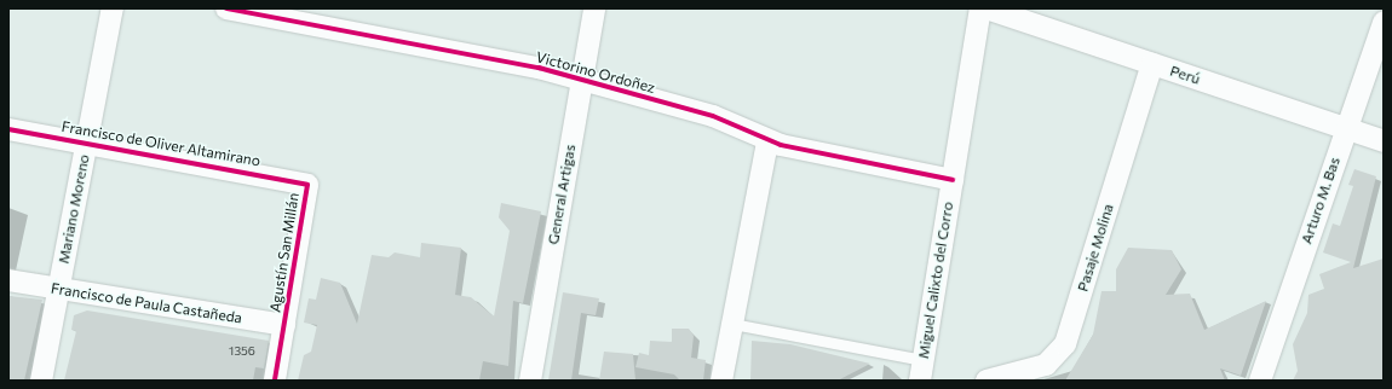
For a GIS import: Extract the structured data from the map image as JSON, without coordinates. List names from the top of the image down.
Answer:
{
  "streets": {
    "street": [
      "Victorino Ordoñez",
      "Perú",
      "Francisco de Oliver Altamirano",
      "General Artigas",
      "Arturo M. Bas",
      "Mariano Moreno",
      "Pasaje Molina",
      "Agustín San Millán",
      "Miguel Calixto del Corro",
      "Francisco de Paula Castañeda"
    ]
  },
  "crossings": [
    ["Victorino Ordoñez", "General Artigas"],
    ["Victorino Ordoñez", "Miguel Calixto del Corro"],
    ["Perú", "Arturo M. Bas"],
    ["Perú", "Pasaje Molina"],
    ["Francisco de Oliver Altamirano", "Mariano Moreno"],
    ["Francisco de Oliver Altamirano", "Agustín San Millán"],
    ["Mariano Moreno", "Francisco de Paula Castañeda"],
    ["Agustín San Millán", "Francisco de Paula Castañeda"]
  ],
  "house_numbers": ["1356"]
}
